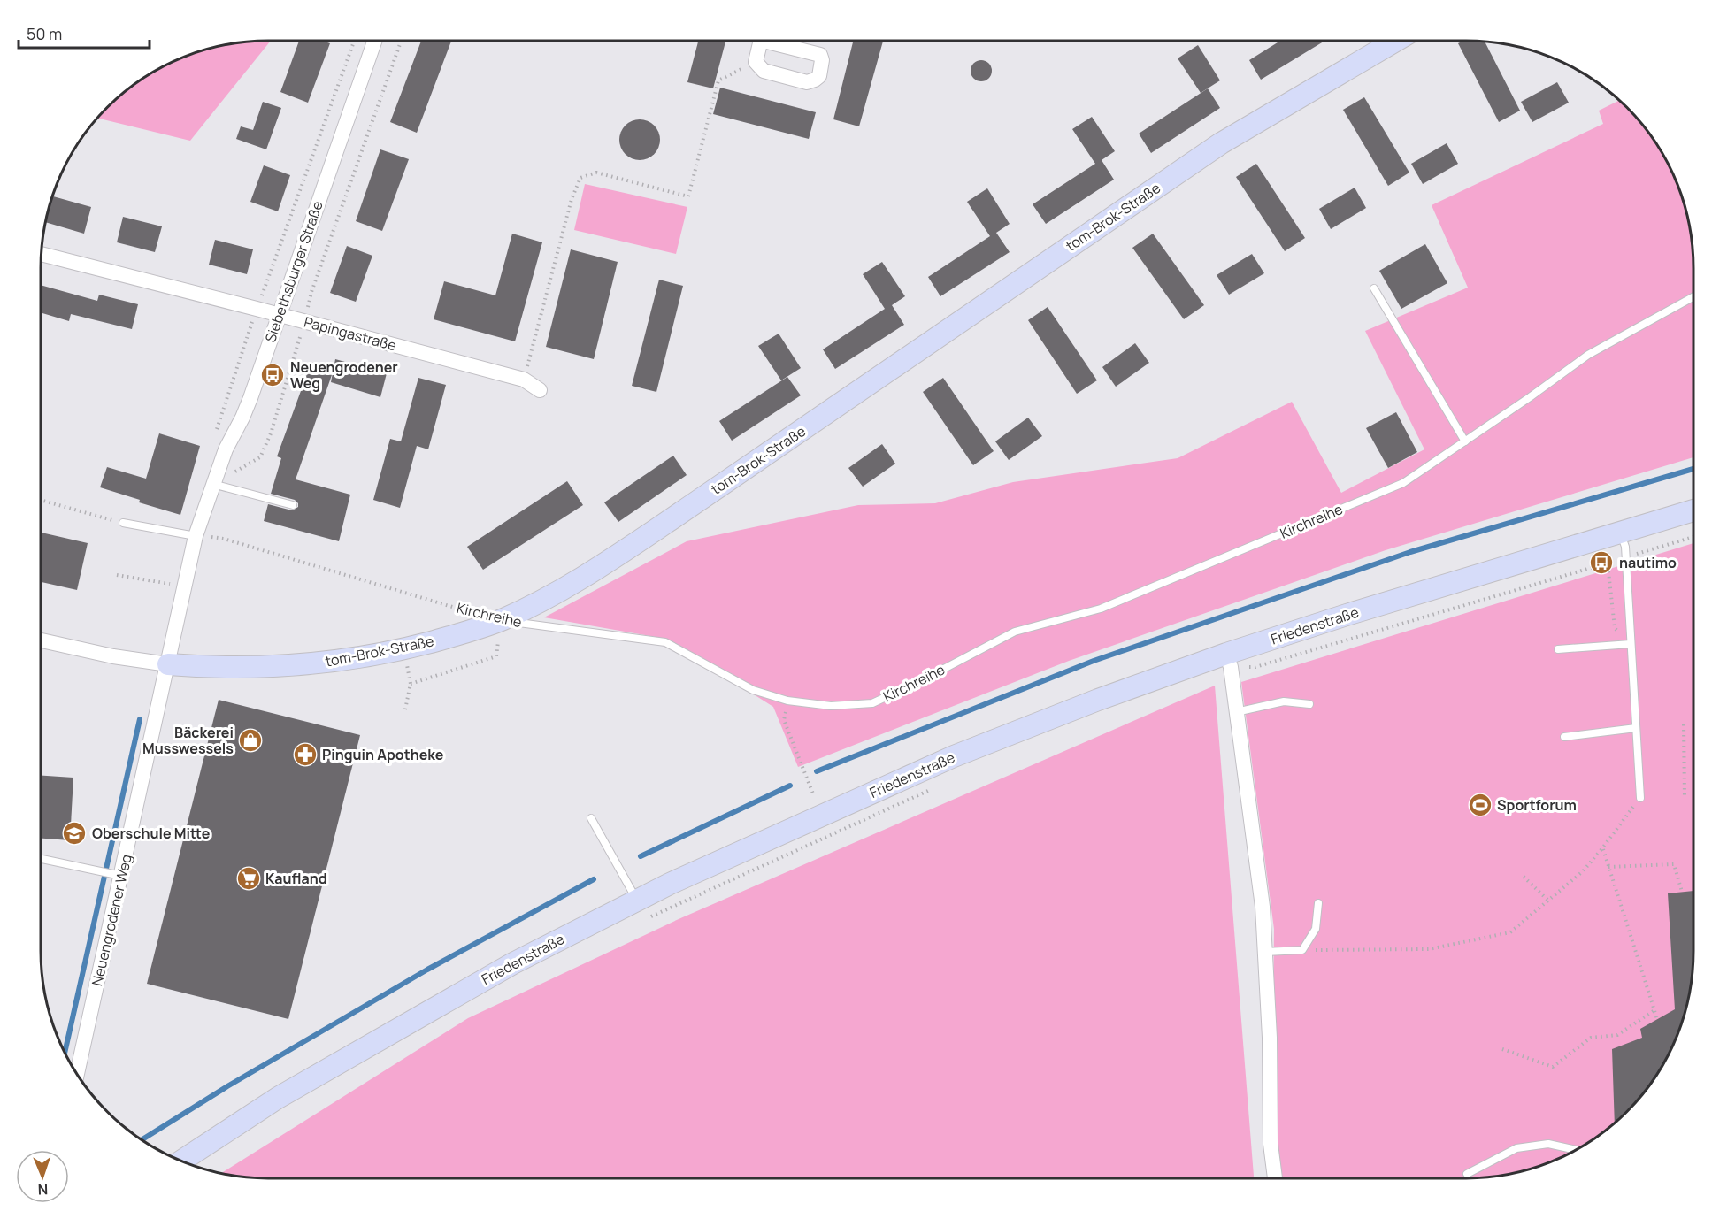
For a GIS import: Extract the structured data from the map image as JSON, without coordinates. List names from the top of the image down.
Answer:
{
  "streets": {
    "main road": ["tom-Brok-Straße", "Friedenstraße"],
    "street": ["Siebethsburger Straße", "Papingastraße", "Neuengrodener Weg"],
    "lane": ["Kirchreihe"]
  },
  "crossings": [
    ["tom-Brok-Straße", "Siebethsburger Straße"],
    ["tom-Brok-Straße", "Kirchreihe"],
    ["tom-Brok-Straße", "Neuengrodener Weg"],
    ["Siebethsburger Straße", "Papingastraße"],
    ["Siebethsburger Straße", "Kirchreihe"],
    ["Siebethsburger Straße", "Neuengrodener Weg"]
  ],
  "places": {
    "bus stop": ["Neuengrodener Weg", "nautimo"],
    "shop": ["Bäckerei Musswessels"],
    "pharmacy": ["Pinguin Apotheke"],
    "sports": ["Sportforum"],
    "school or university": ["Oberschule Mitte"],
    "supermarket": ["Kaufland"]
  },
  "scale_bar": "50 m",
  "north": "bottom"
}
